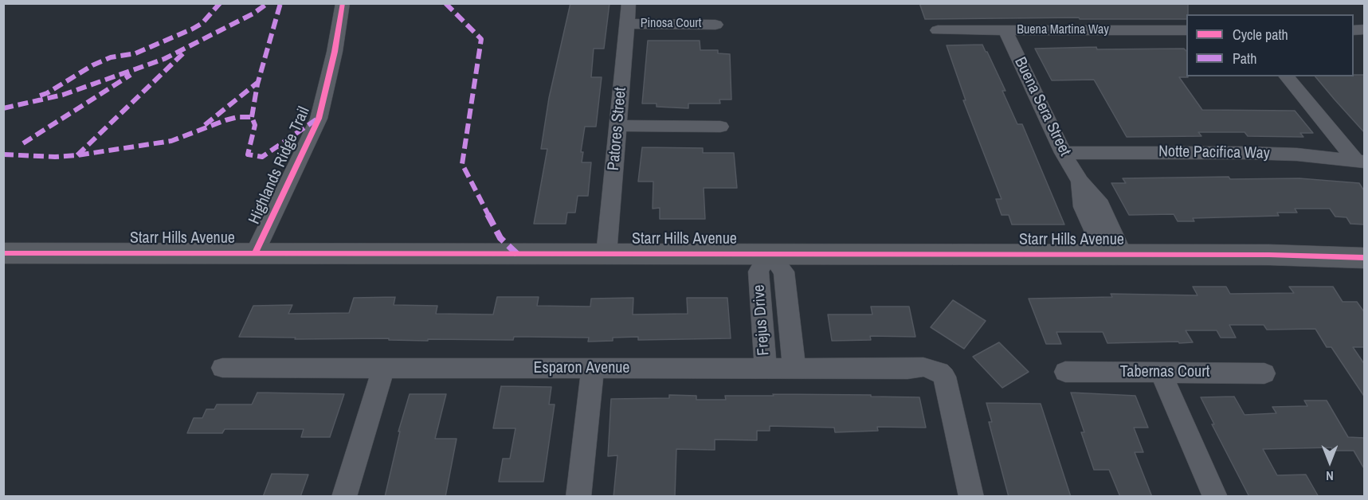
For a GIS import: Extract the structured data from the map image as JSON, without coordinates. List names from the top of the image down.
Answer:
{
  "streets": {
    "street": [
      "Pinosa Court",
      "Buena Martina Way",
      "Buena Sera Street",
      "Patores Street",
      "Notte Pacifica Way",
      "Highlands Ridge Trail",
      "Starr Hills Avenue",
      "Frejus Drive",
      "Esparon Avenue",
      "Tabernas Court"
    ]
  },
  "crossings": [
    ["Pinosa Court", "Patores Street"],
    ["Buena Martina Way", "Buena Sera Street"],
    ["Buena Sera Street", "Notte Pacifica Way"],
    ["Buena Sera Street", "Starr Hills Avenue"],
    ["Patores Street", "Starr Hills Avenue"],
    ["Highlands Ridge Trail", "Starr Hills Avenue"],
    ["Starr Hills Avenue", "Frejus Drive"],
    ["Frejus Drive", "Esparon Avenue"]
  ],
  "legend": ["Cycle path", "Path"],
  "north": "bottom"
}
